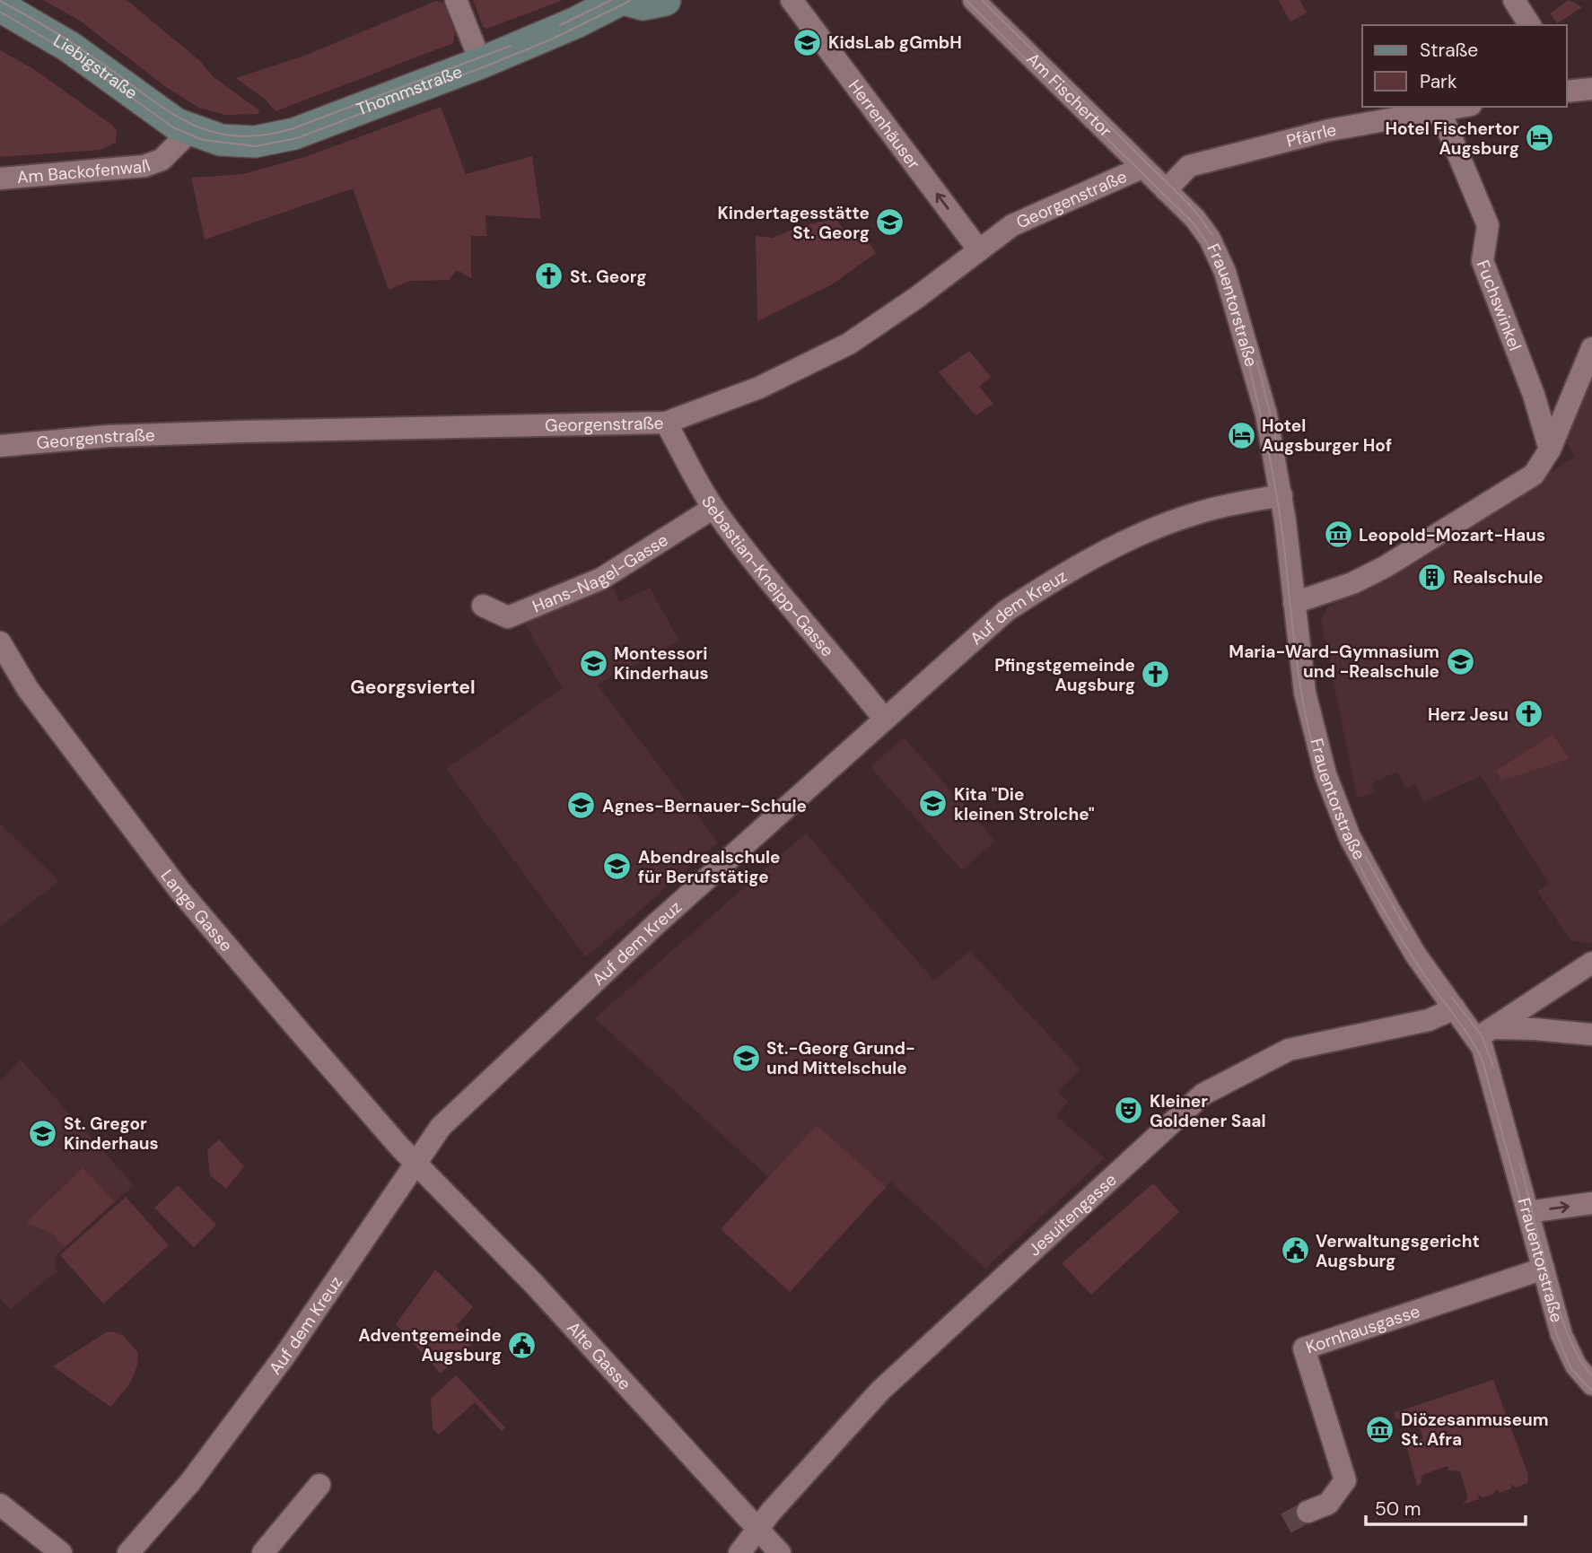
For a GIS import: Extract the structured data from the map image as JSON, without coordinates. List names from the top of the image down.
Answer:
{
  "streets": {
    "street": [
      "Liebigstraße",
      "Thommstraße",
      "Am Fischertor",
      "Herrenhäuser",
      "Pfärrle",
      "Am Backofenwall",
      "Georgenstraße",
      "Frauentorstraße",
      "Fuchswinkel",
      "Hans-Nagel-Gasse",
      "Sebastian-Kneipp-Gasse",
      "Auf dem Kreuz",
      "Lange Gasse",
      "Jesuitengasse",
      "Kornhausgasse",
      "Alte Gasse"
    ]
  },
  "crossings": [
    ["Liebigstraße", "Thommstraße"],
    ["Liebigstraße", "Am Backofenwall"],
    ["Thommstraße", "Am Backofenwall"],
    ["Am Fischertor", "Pfärrle"],
    ["Am Fischertor", "Georgenstraße"],
    ["Am Fischertor", "Frauentorstraße"],
    ["Herrenhäuser", "Georgenstraße"],
    ["Pfärrle", "Frauentorstraße"],
    ["Pfärrle", "Fuchswinkel"],
    ["Georgenstraße", "Sebastian-Kneipp-Gasse"],
    ["Frauentorstraße", "Auf dem Kreuz"],
    ["Frauentorstraße", "Jesuitengasse"],
    ["Frauentorstraße", "Kornhausgasse"],
    ["Hans-Nagel-Gasse", "Sebastian-Kneipp-Gasse"],
    ["Sebastian-Kneipp-Gasse", "Auf dem Kreuz"],
    ["Auf dem Kreuz", "Lange Gasse"],
    ["Auf dem Kreuz", "Alte Gasse"],
    ["Lange Gasse", "Alte Gasse"],
    ["Jesuitengasse", "Alte Gasse"]
  ],
  "one_way": ["Herrenhäuser"],
  "districts": ["Georgsviertel"],
  "places": {
    "school or university": [
      "KidsLab gGmbH",
      "Kindertagesstätte St. Georg",
      "Maria-Ward-Gymnasium und -Realschule",
      "Montessori Kinderhaus",
      "Kita \"Die kleinen Strolche\"",
      "Agnes-Bernauer-Schule",
      "Abendrealschule für Berufstätige",
      "St.-Georg Grund- und Mittelschule",
      "St. Gregor Kinderhaus"
    ],
    "hotel": ["Hotel Fischertor Augsburg", "Hotel Augsburger Hof"],
    "church": ["St. Georg", "Pfingstgemeinde Augsburg", "Herz Jesu"],
    "museum": ["Leopold-Mozart-Haus", "Diözesanmuseum St. Afra"],
    "building": ["Realschule"],
    "theatre": ["Kleiner Goldener Saal"],
    "public building": ["Verwaltungsgericht Augsburg", "Adventgemeinde Augsburg"]
  },
  "legend": ["Straße", "Park"],
  "scale_bar": "50 m"
}
